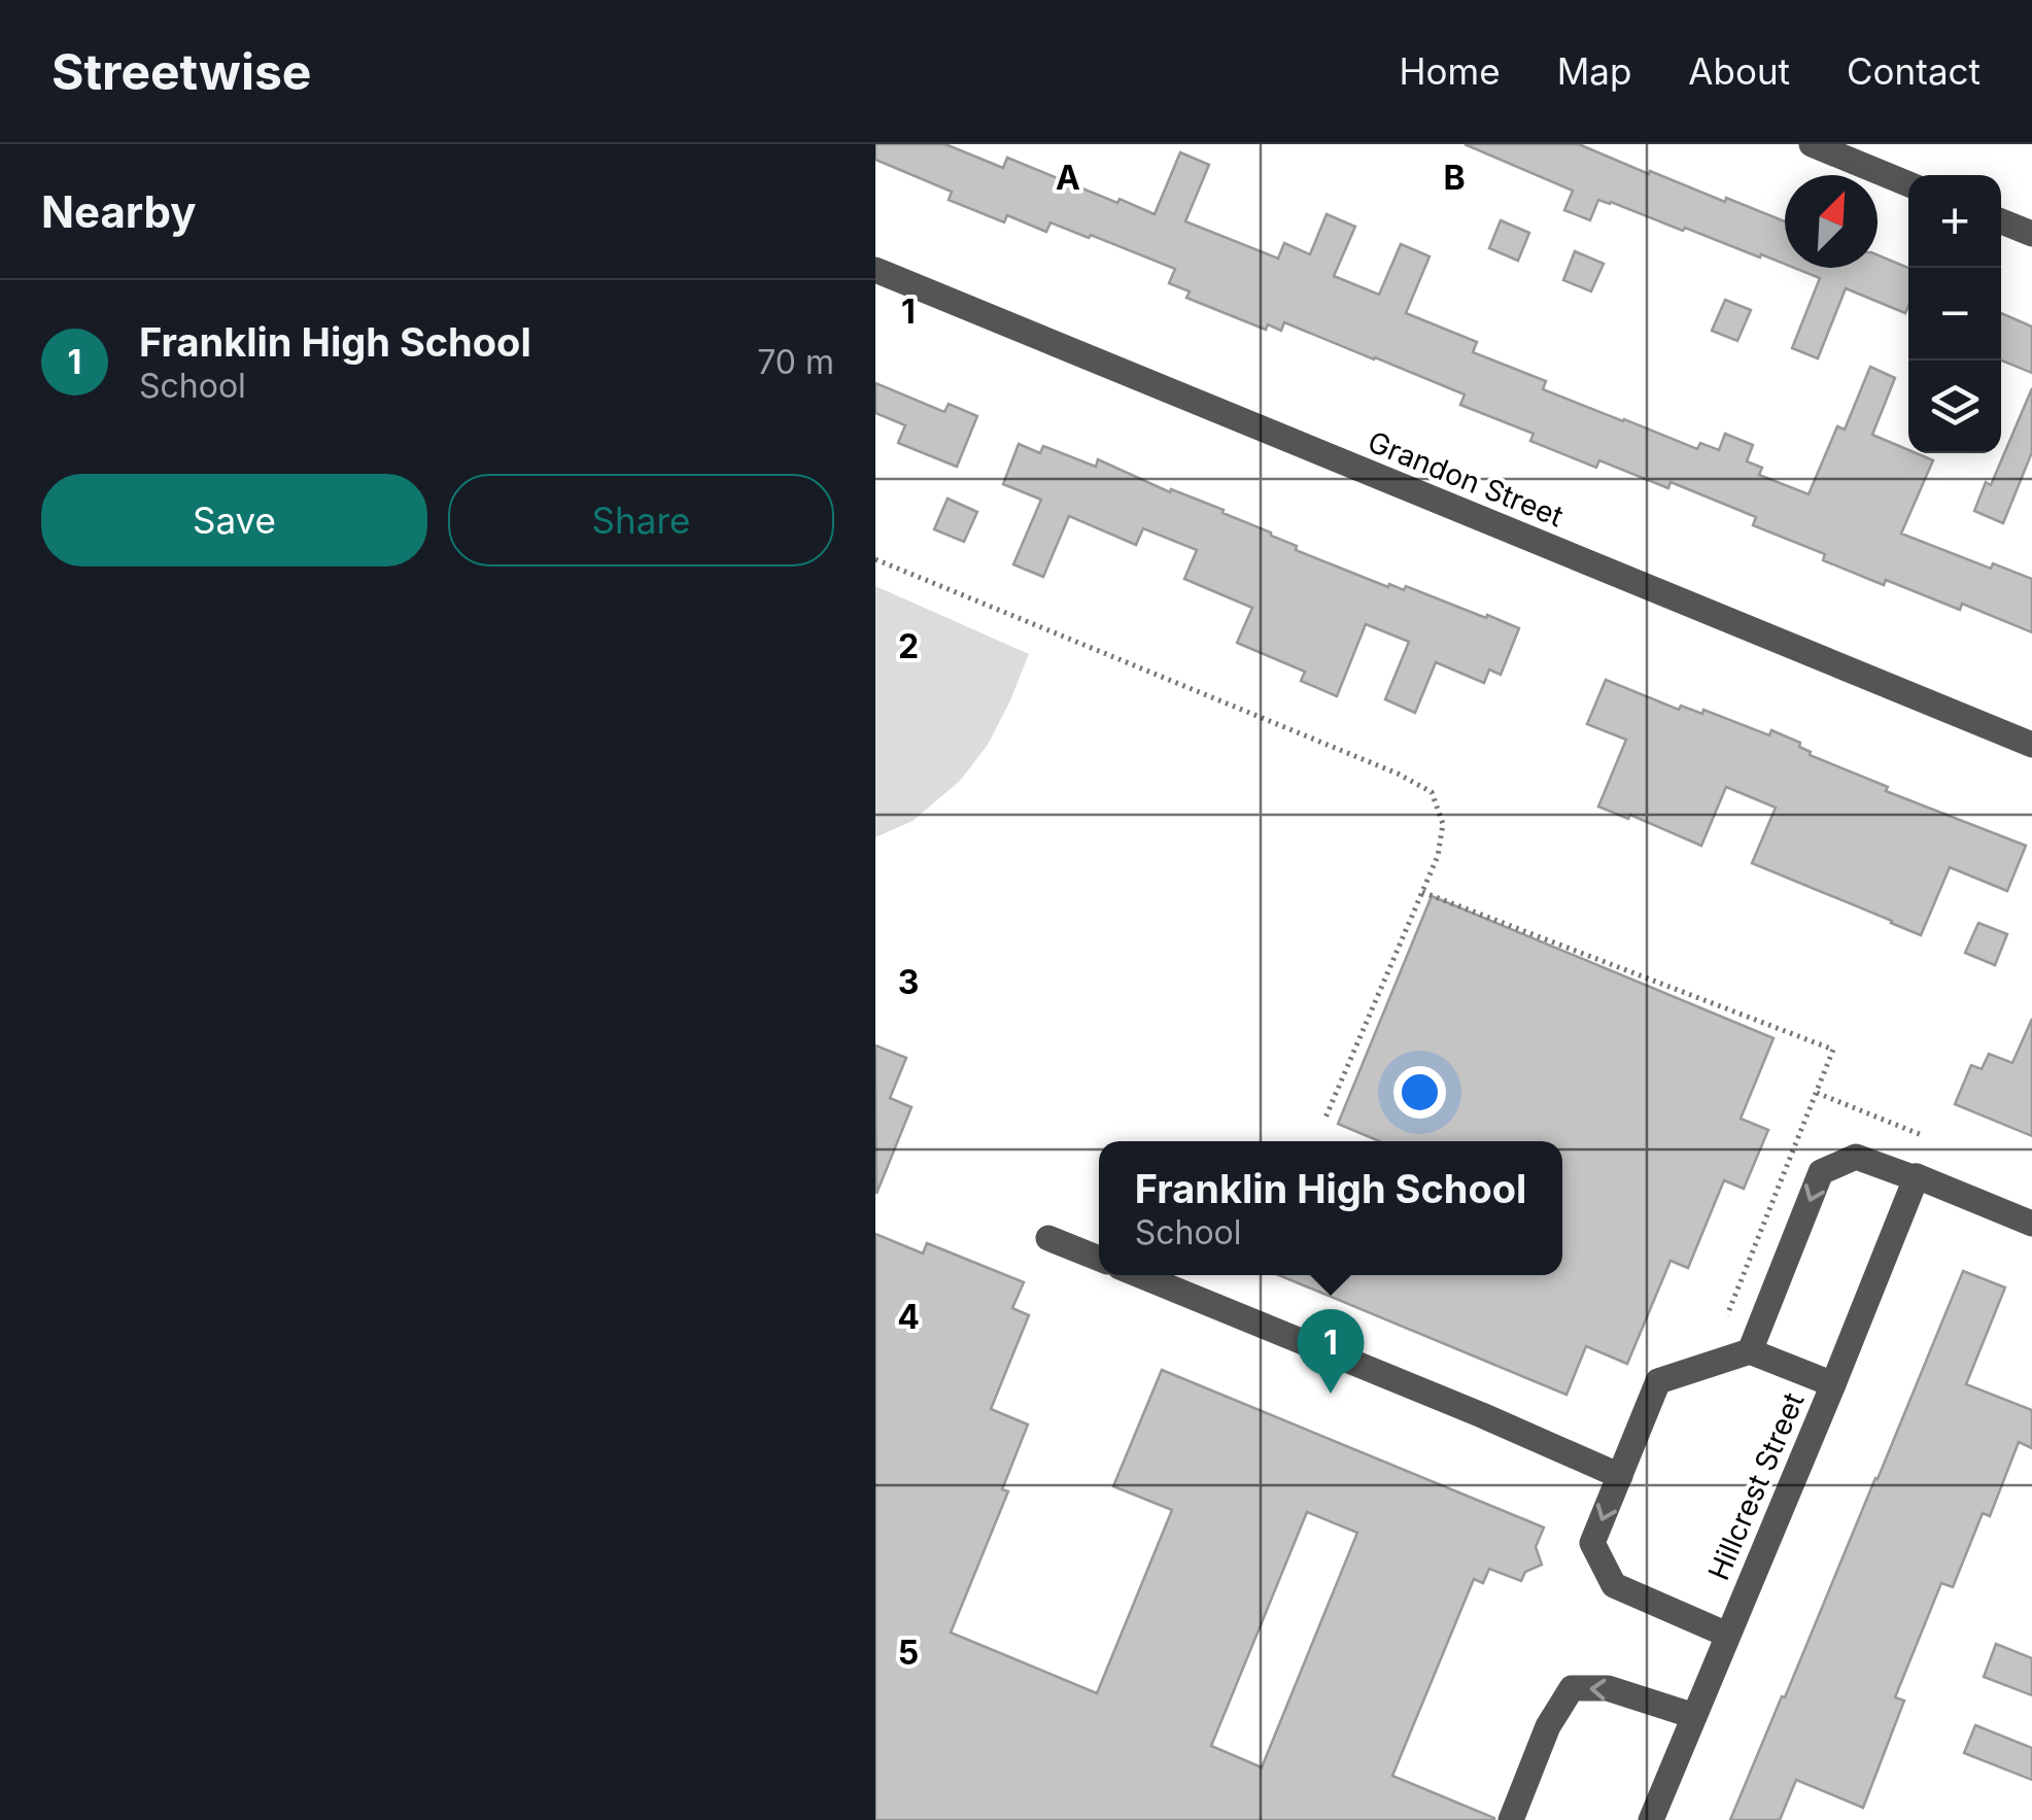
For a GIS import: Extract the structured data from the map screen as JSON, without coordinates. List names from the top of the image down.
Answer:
{
  "streets": {
    "street": ["Grandon Street", "Hillcrest Street"]
  },
  "north": "top right",
  "page": {
    "header": "Streetwise",
    "nav": [
      "Home",
      "Map",
      "About",
      "Contact"
    ],
    "heading": "Nearby",
    "map_buttons": ["+", "−"],
    "list": [
      {
        "mark": "1",
        "name": "Franklin High School",
        "note": "School",
        "value": "70 m"
      }
    ],
    "buttons": ["Save", "Share"],
    "popup": ["Franklin High School", "School"],
    "pins": "1"
  },
  "grid": {
    "columns": ["A", "B"],
    "rows": [
      "1",
      "2",
      "3",
      "4",
      "5"
    ]
  }
}
